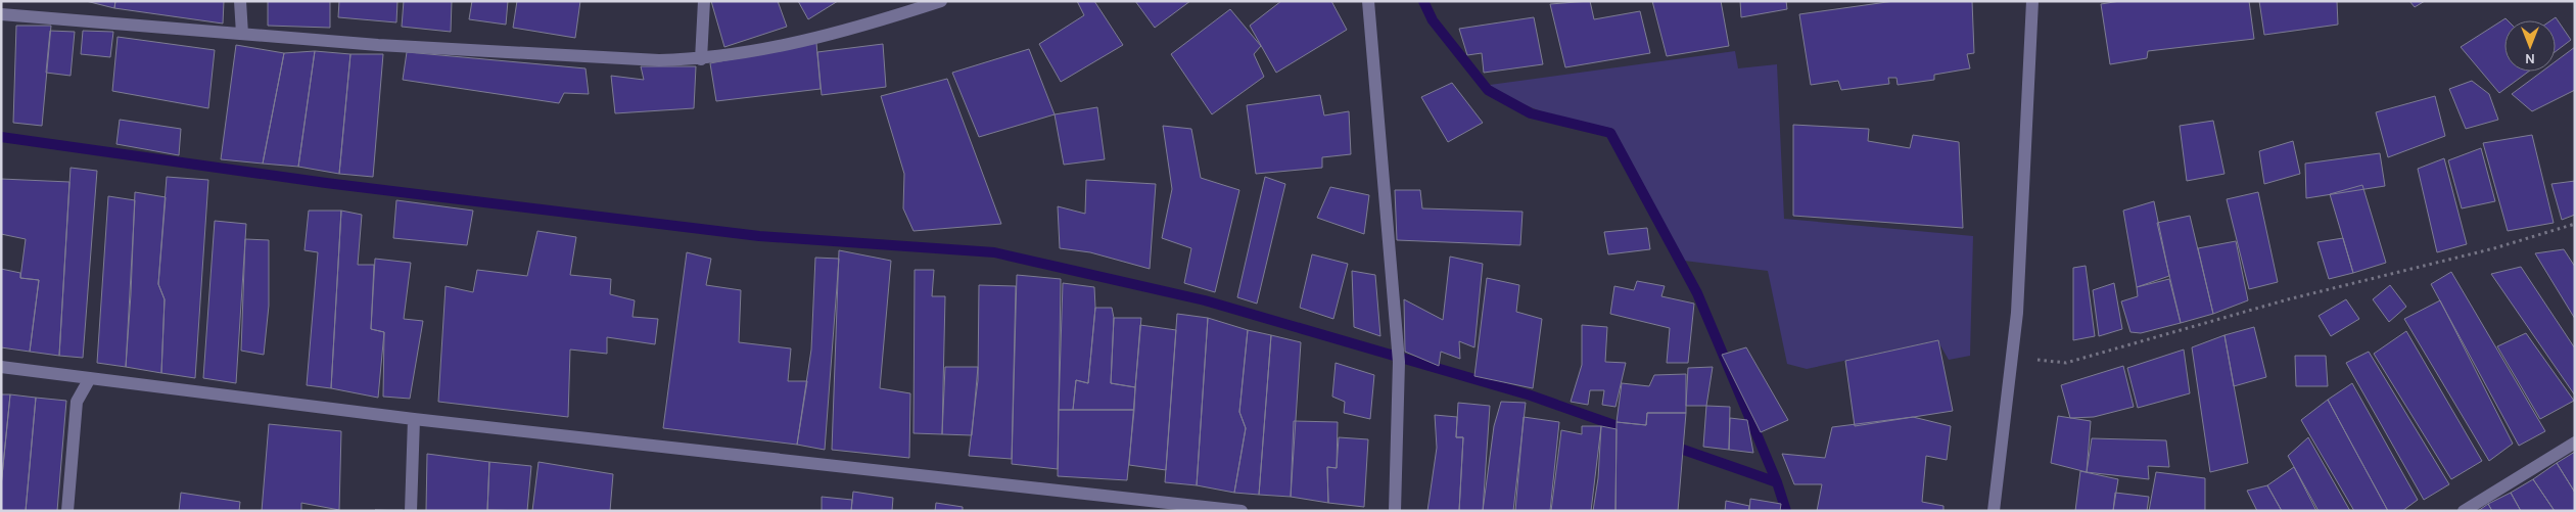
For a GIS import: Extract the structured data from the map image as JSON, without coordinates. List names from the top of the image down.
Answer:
{
  "north": "bottom"
}
